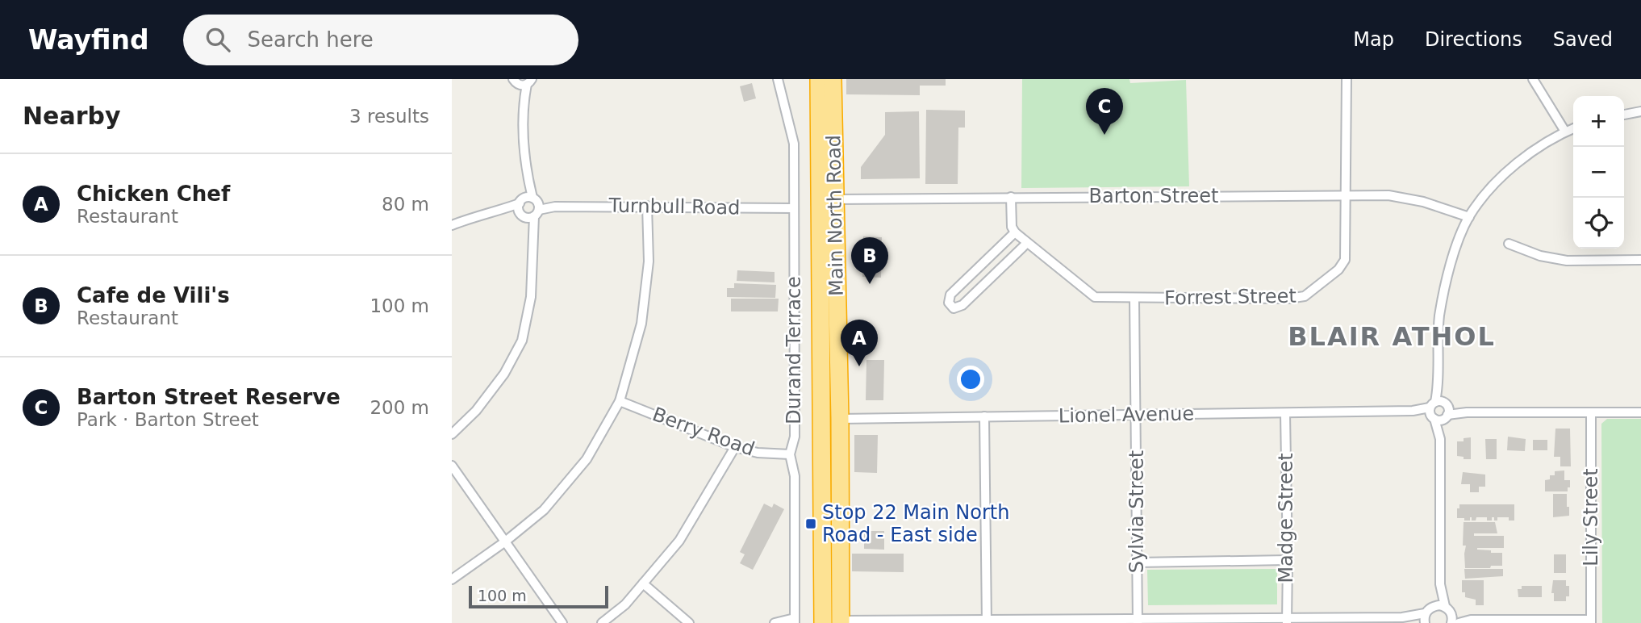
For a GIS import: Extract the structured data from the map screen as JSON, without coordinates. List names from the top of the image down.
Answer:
{
  "streets": {
    "highway": ["Main North Road"],
    "street": [
      "Barton Street",
      "Turnbull Road",
      "Forrest Street",
      "Durand Terrace",
      "Lionel Avenue",
      "Berry Road",
      "Sylvia Street",
      "Lily Street",
      "Madge Street"
    ]
  },
  "crossings": [
    ["Barton Street", "Main North Road"],
    ["Barton Street", "Forrest Street"],
    ["Turnbull Road", "Durand Terrace"],
    ["Main North Road", "Lionel Avenue"],
    ["Forrest Street", "Sylvia Street"],
    ["Durand Terrace", "Berry Road"],
    ["Lionel Avenue", "Sylvia Street"],
    ["Lionel Avenue", "Lily Street"],
    ["Lionel Avenue", "Madge Street"]
  ],
  "districts": ["BLAIR ATHOL"],
  "places": {
    "transit": ["Stop 22 Main North Road - East side"]
  },
  "scale_bar": "100 m",
  "page": {
    "header": "Wayfind",
    "search": "Search here",
    "nav": ["Map", "Directions", "Saved"],
    "heading": ["Nearby", "3 results"],
    "pins": ["C", "B", "A"],
    "map_buttons": ["+", "−"],
    "list": [
      {
        "mark": "A",
        "name": "Chicken Chef",
        "note": "Restaurant",
        "value": "80 m"
      },
      {
        "mark": "B",
        "name": "Cafe de Vili's",
        "note": "Restaurant",
        "value": "100 m"
      },
      {
        "mark": "C",
        "name": "Barton Street Reserve",
        "note": "Park · Barton Street",
        "value": "200 m"
      }
    ],
    "scale": "100 m"
  }
}
